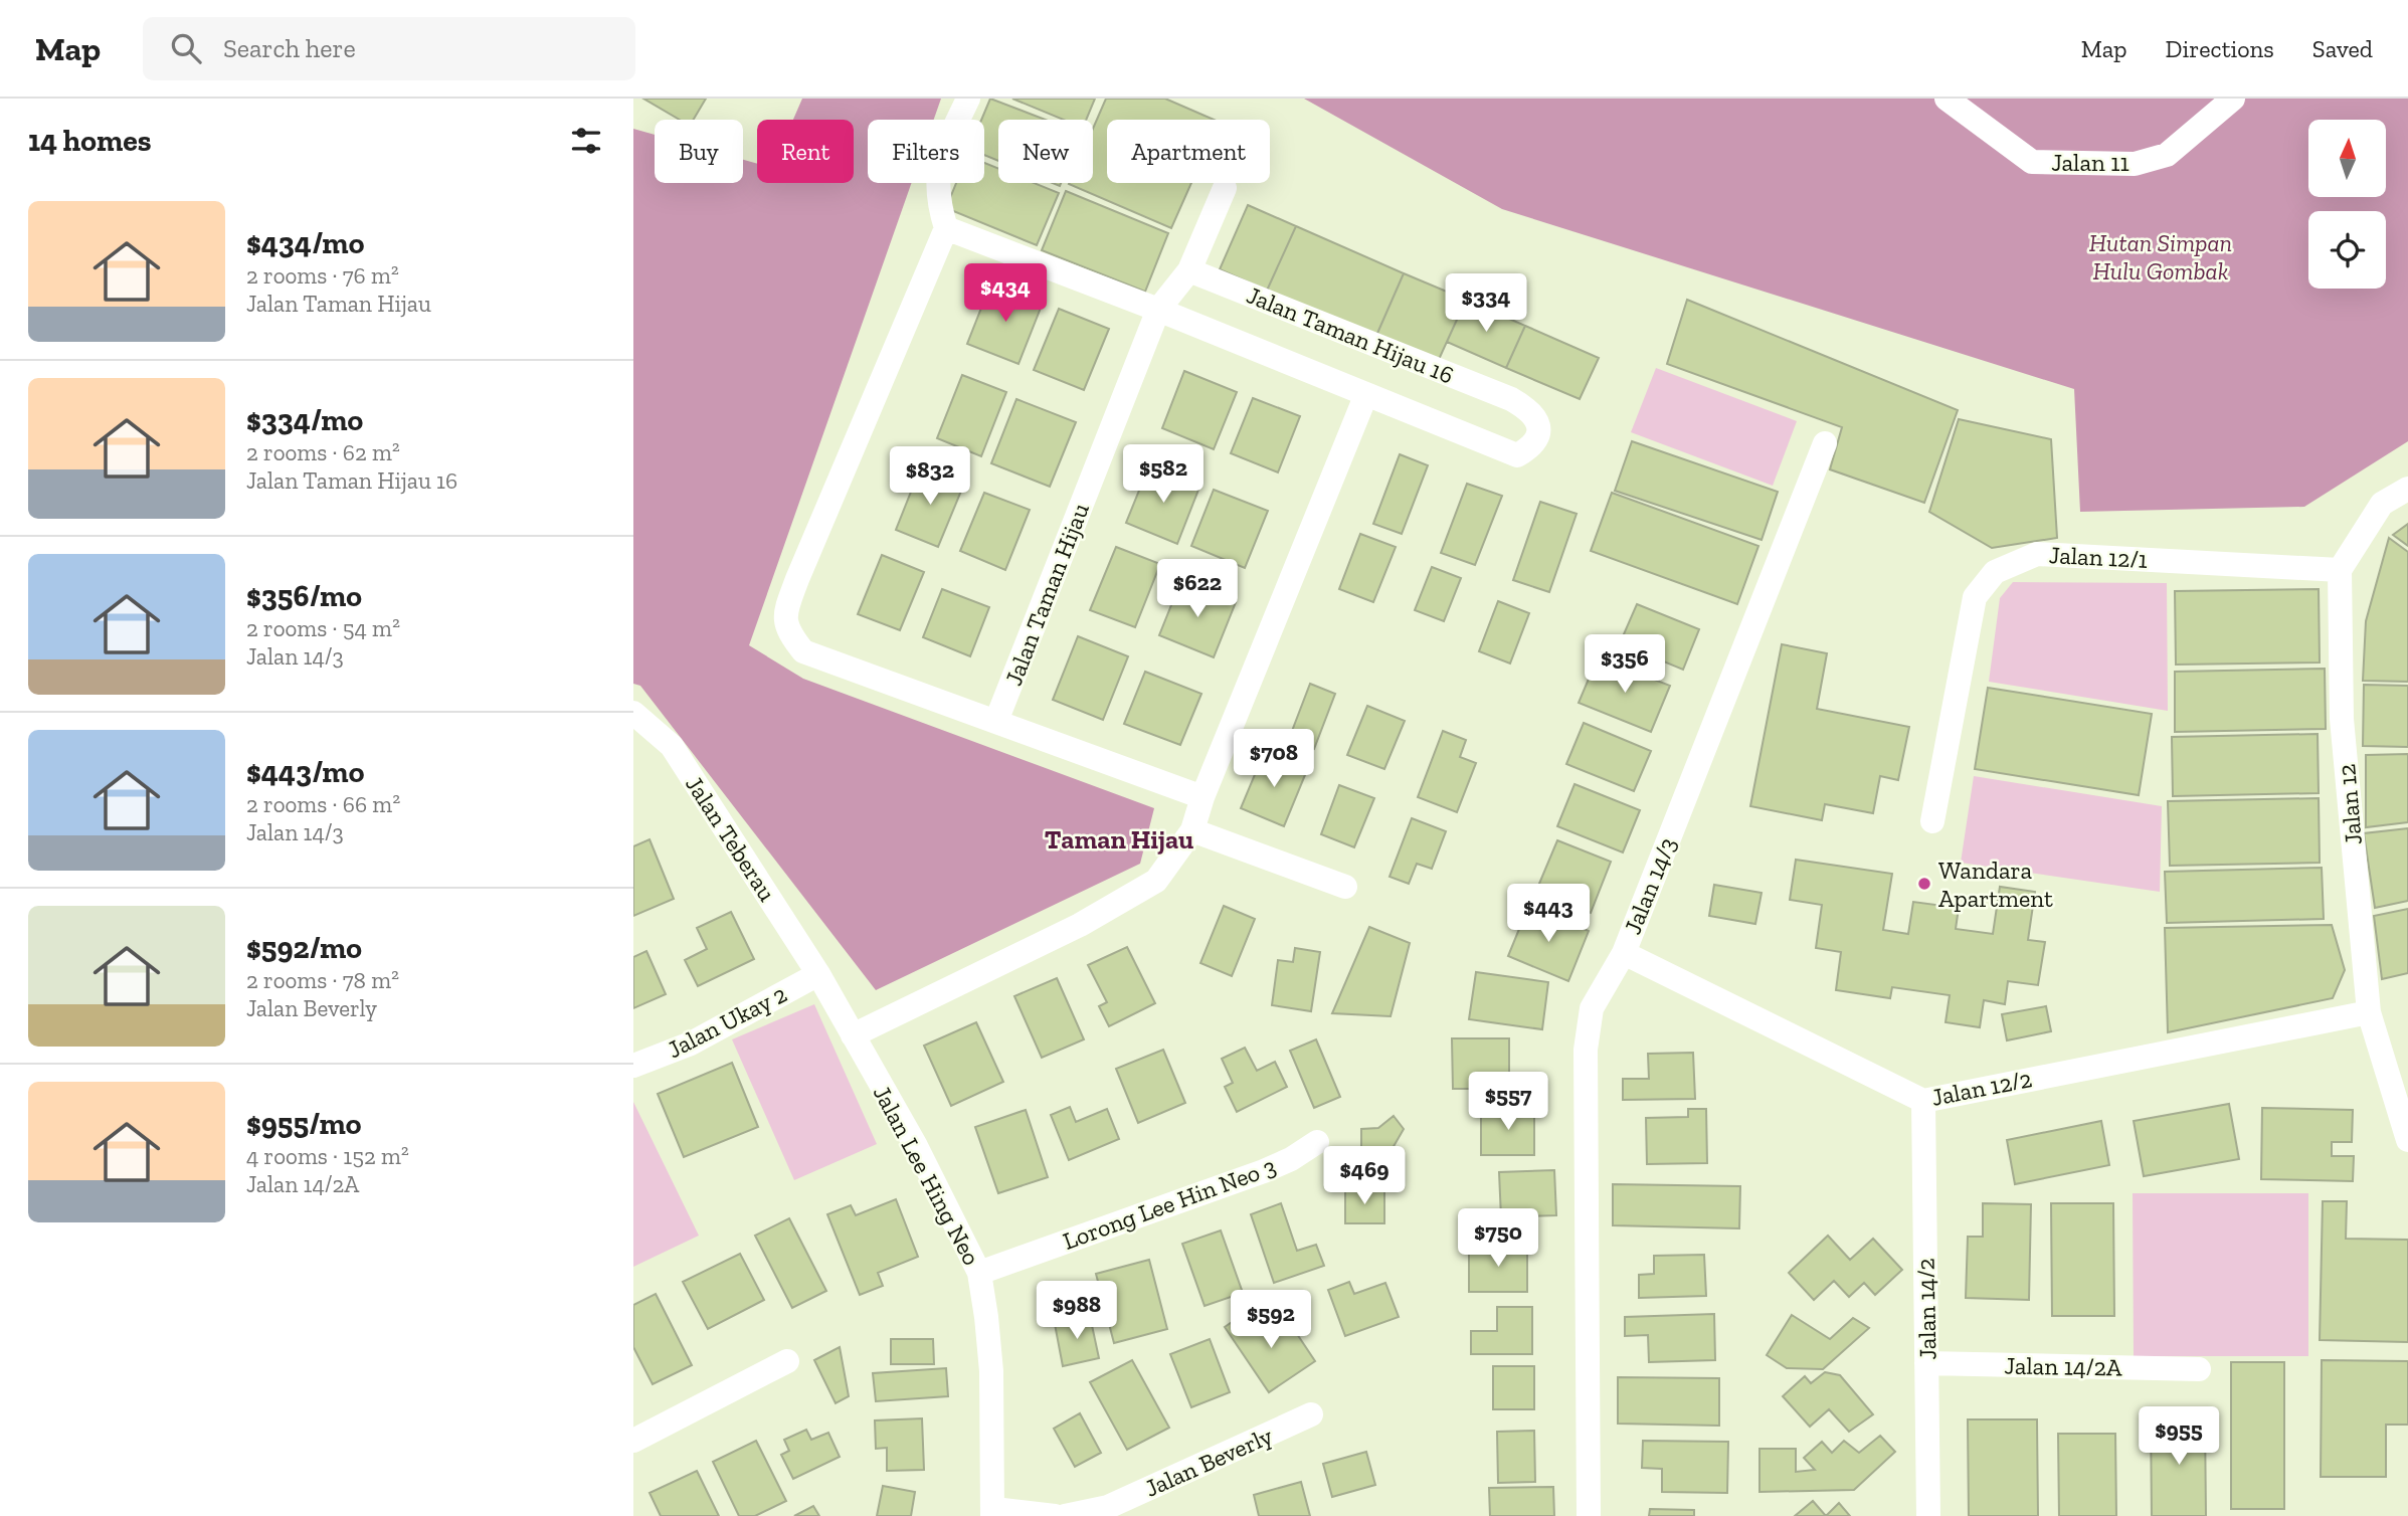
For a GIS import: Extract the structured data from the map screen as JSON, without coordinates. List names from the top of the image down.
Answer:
{
  "streets": {
    "street": [
      "Jalan 11",
      "Jalan Taman Hijau 16",
      "Jalan 12/1",
      "Jalan Taman Hijau",
      "Jalan 12",
      "Jalan Teberau",
      "Jalan 14/3",
      "Jalan Ukay 2",
      "Jalan 12/2",
      "Jalan Lee Hing Neo",
      "Lorong Lee Hin Neo 3",
      "Jalan 14/2",
      "Jalan 14/2A",
      "Jalan Beverly"
    ]
  },
  "crossings": [
    ["Jalan Taman Hijau 16", "Jalan Taman Hijau"],
    ["Jalan 12/1", "Jalan 12"],
    ["Jalan 12", "Jalan 12/2"],
    ["Jalan Teberau", "Jalan Ukay 2"],
    ["Jalan Teberau", "Jalan Lee Hing Neo"],
    ["Jalan 14/3", "Jalan 12/2"],
    ["Jalan Ukay 2", "Jalan Lee Hing Neo"],
    ["Jalan 12/2", "Jalan 14/2"],
    ["Jalan Lee Hing Neo", "Lorong Lee Hin Neo 3"],
    ["Jalan 14/2", "Jalan 14/2A"]
  ],
  "districts": ["Taman Hijau"],
  "parks": ["Hutan Simpan Hulu Gombak"],
  "places": ["Wandara Apartment"],
  "north": "top",
  "page": {
    "header": "Map",
    "search": "Search here",
    "nav": ["Map", "Directions", "Saved"],
    "heading": "14 homes",
    "chip": [
      "Buy",
      "Rent",
      "Filters",
      "New",
      "Apartment"
    ],
    "list": [
      {
        "name": "$434/mo",
        "note": "2 rooms · 76 m² · Jalan Taman Hijau"
      },
      {
        "name": "$334/mo",
        "note": "2 rooms · 62 m² · Jalan Taman Hijau 16"
      },
      {
        "name": "$356/mo",
        "note": "2 rooms · 54 m² · Jalan 14/3"
      },
      {
        "name": "$443/mo",
        "note": "2 rooms · 66 m² · Jalan 14/3"
      },
      {
        "name": "$592/mo",
        "note": "2 rooms · 78 m² · Jalan Beverly"
      },
      {
        "name": "$955/mo",
        "note": "4 rooms · 152 m² · Jalan 14/2A"
      }
    ],
    "price": [
      "$434",
      "$334",
      "$582",
      "$832",
      "$622",
      "$356",
      "$708",
      "$443",
      "$557",
      "$469",
      "$750",
      "$988",
      "$592",
      "$955"
    ]
  }
}
